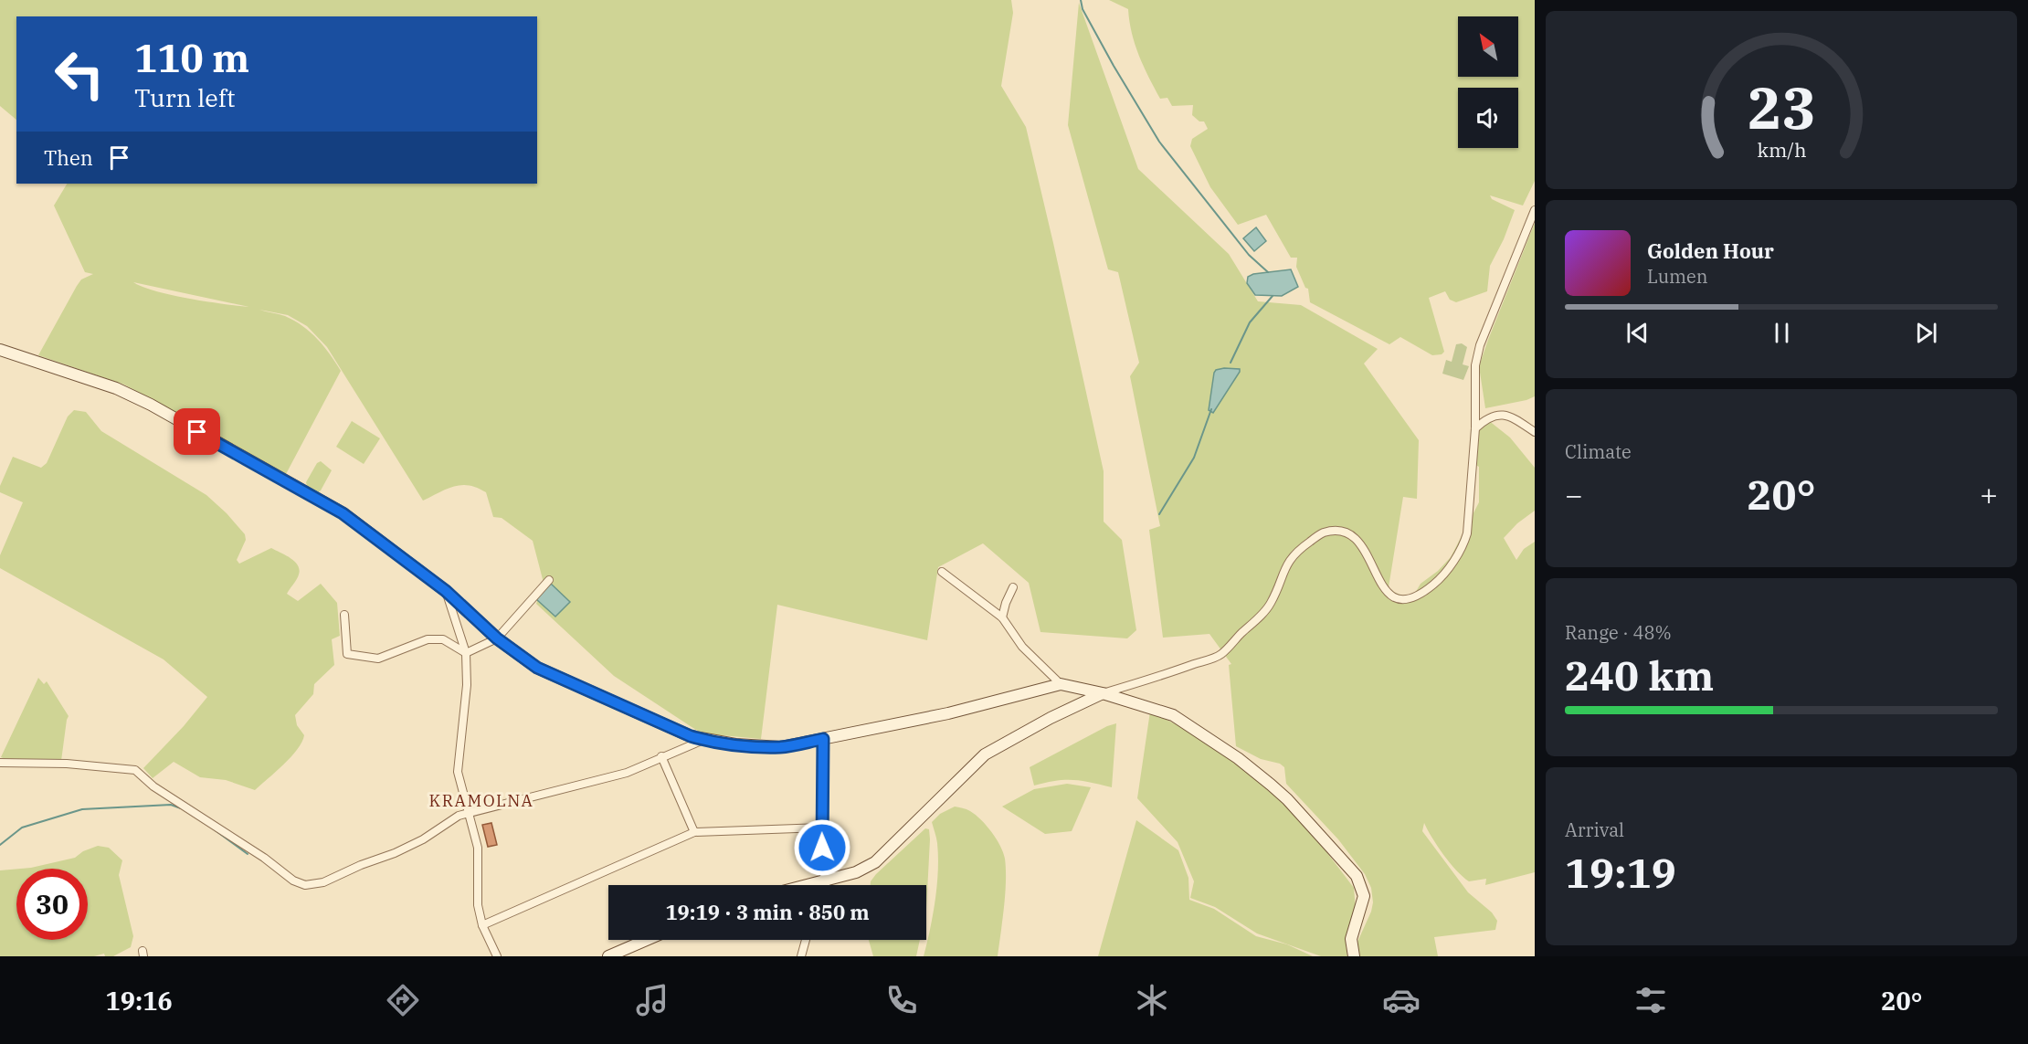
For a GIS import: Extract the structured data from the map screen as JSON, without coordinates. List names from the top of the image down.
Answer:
{
  "districts": ["KRAMOLNA"],
  "north": "top left",
  "page": {
    "turn": ["110 m", "Turn left"],
    "then": "Then",
    "song": ["Golden Hour", "Lumen"],
    "tile": [
      "Climate",
      ["Range · 48%", "240 km"],
      ["Arrival", "19:19"]
    ],
    "heat": ["−", "20°", "+"],
    "limit": "30",
    "trip": "19:19 · 3 min · 850 m",
    "tabs": ["19:16", "20°"],
    "gauge": ["23", "km/h"]
  }
}
